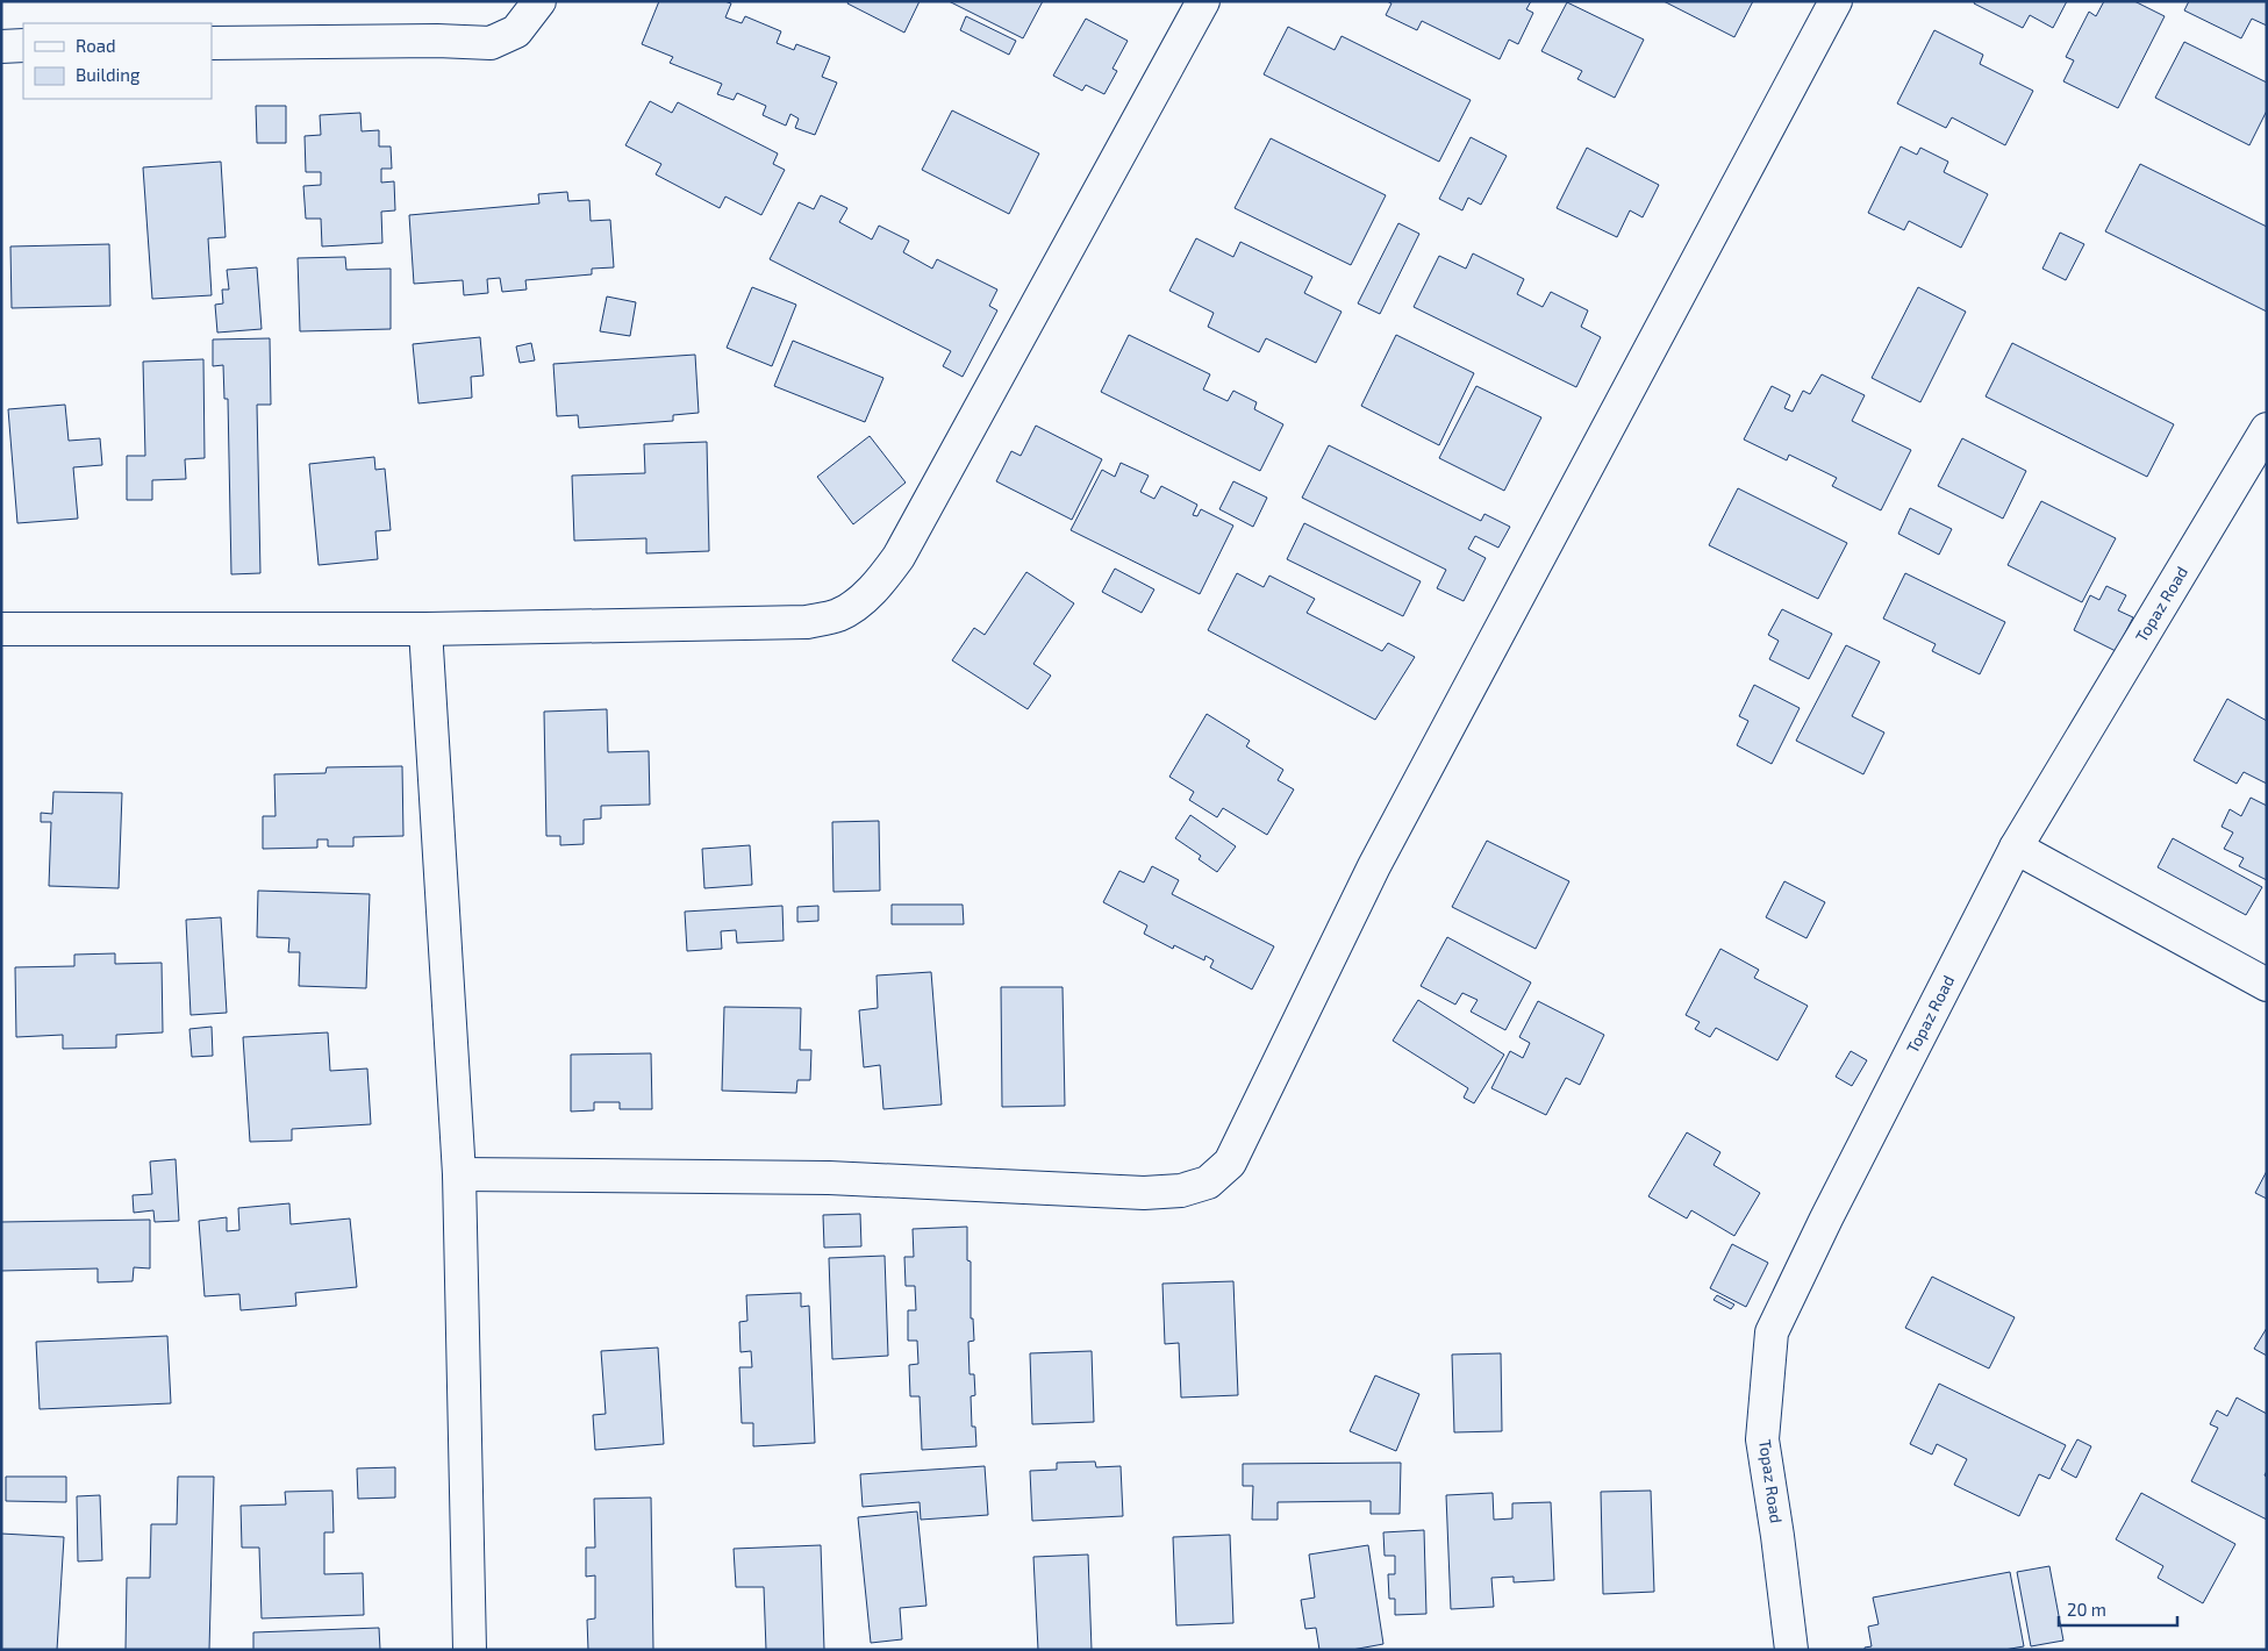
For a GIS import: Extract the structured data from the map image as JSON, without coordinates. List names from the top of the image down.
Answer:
{
  "streets": {
    "street": ["Topaz Road"]
  },
  "legend": ["Road", "Building"],
  "scale_bar": "20 m"
}
